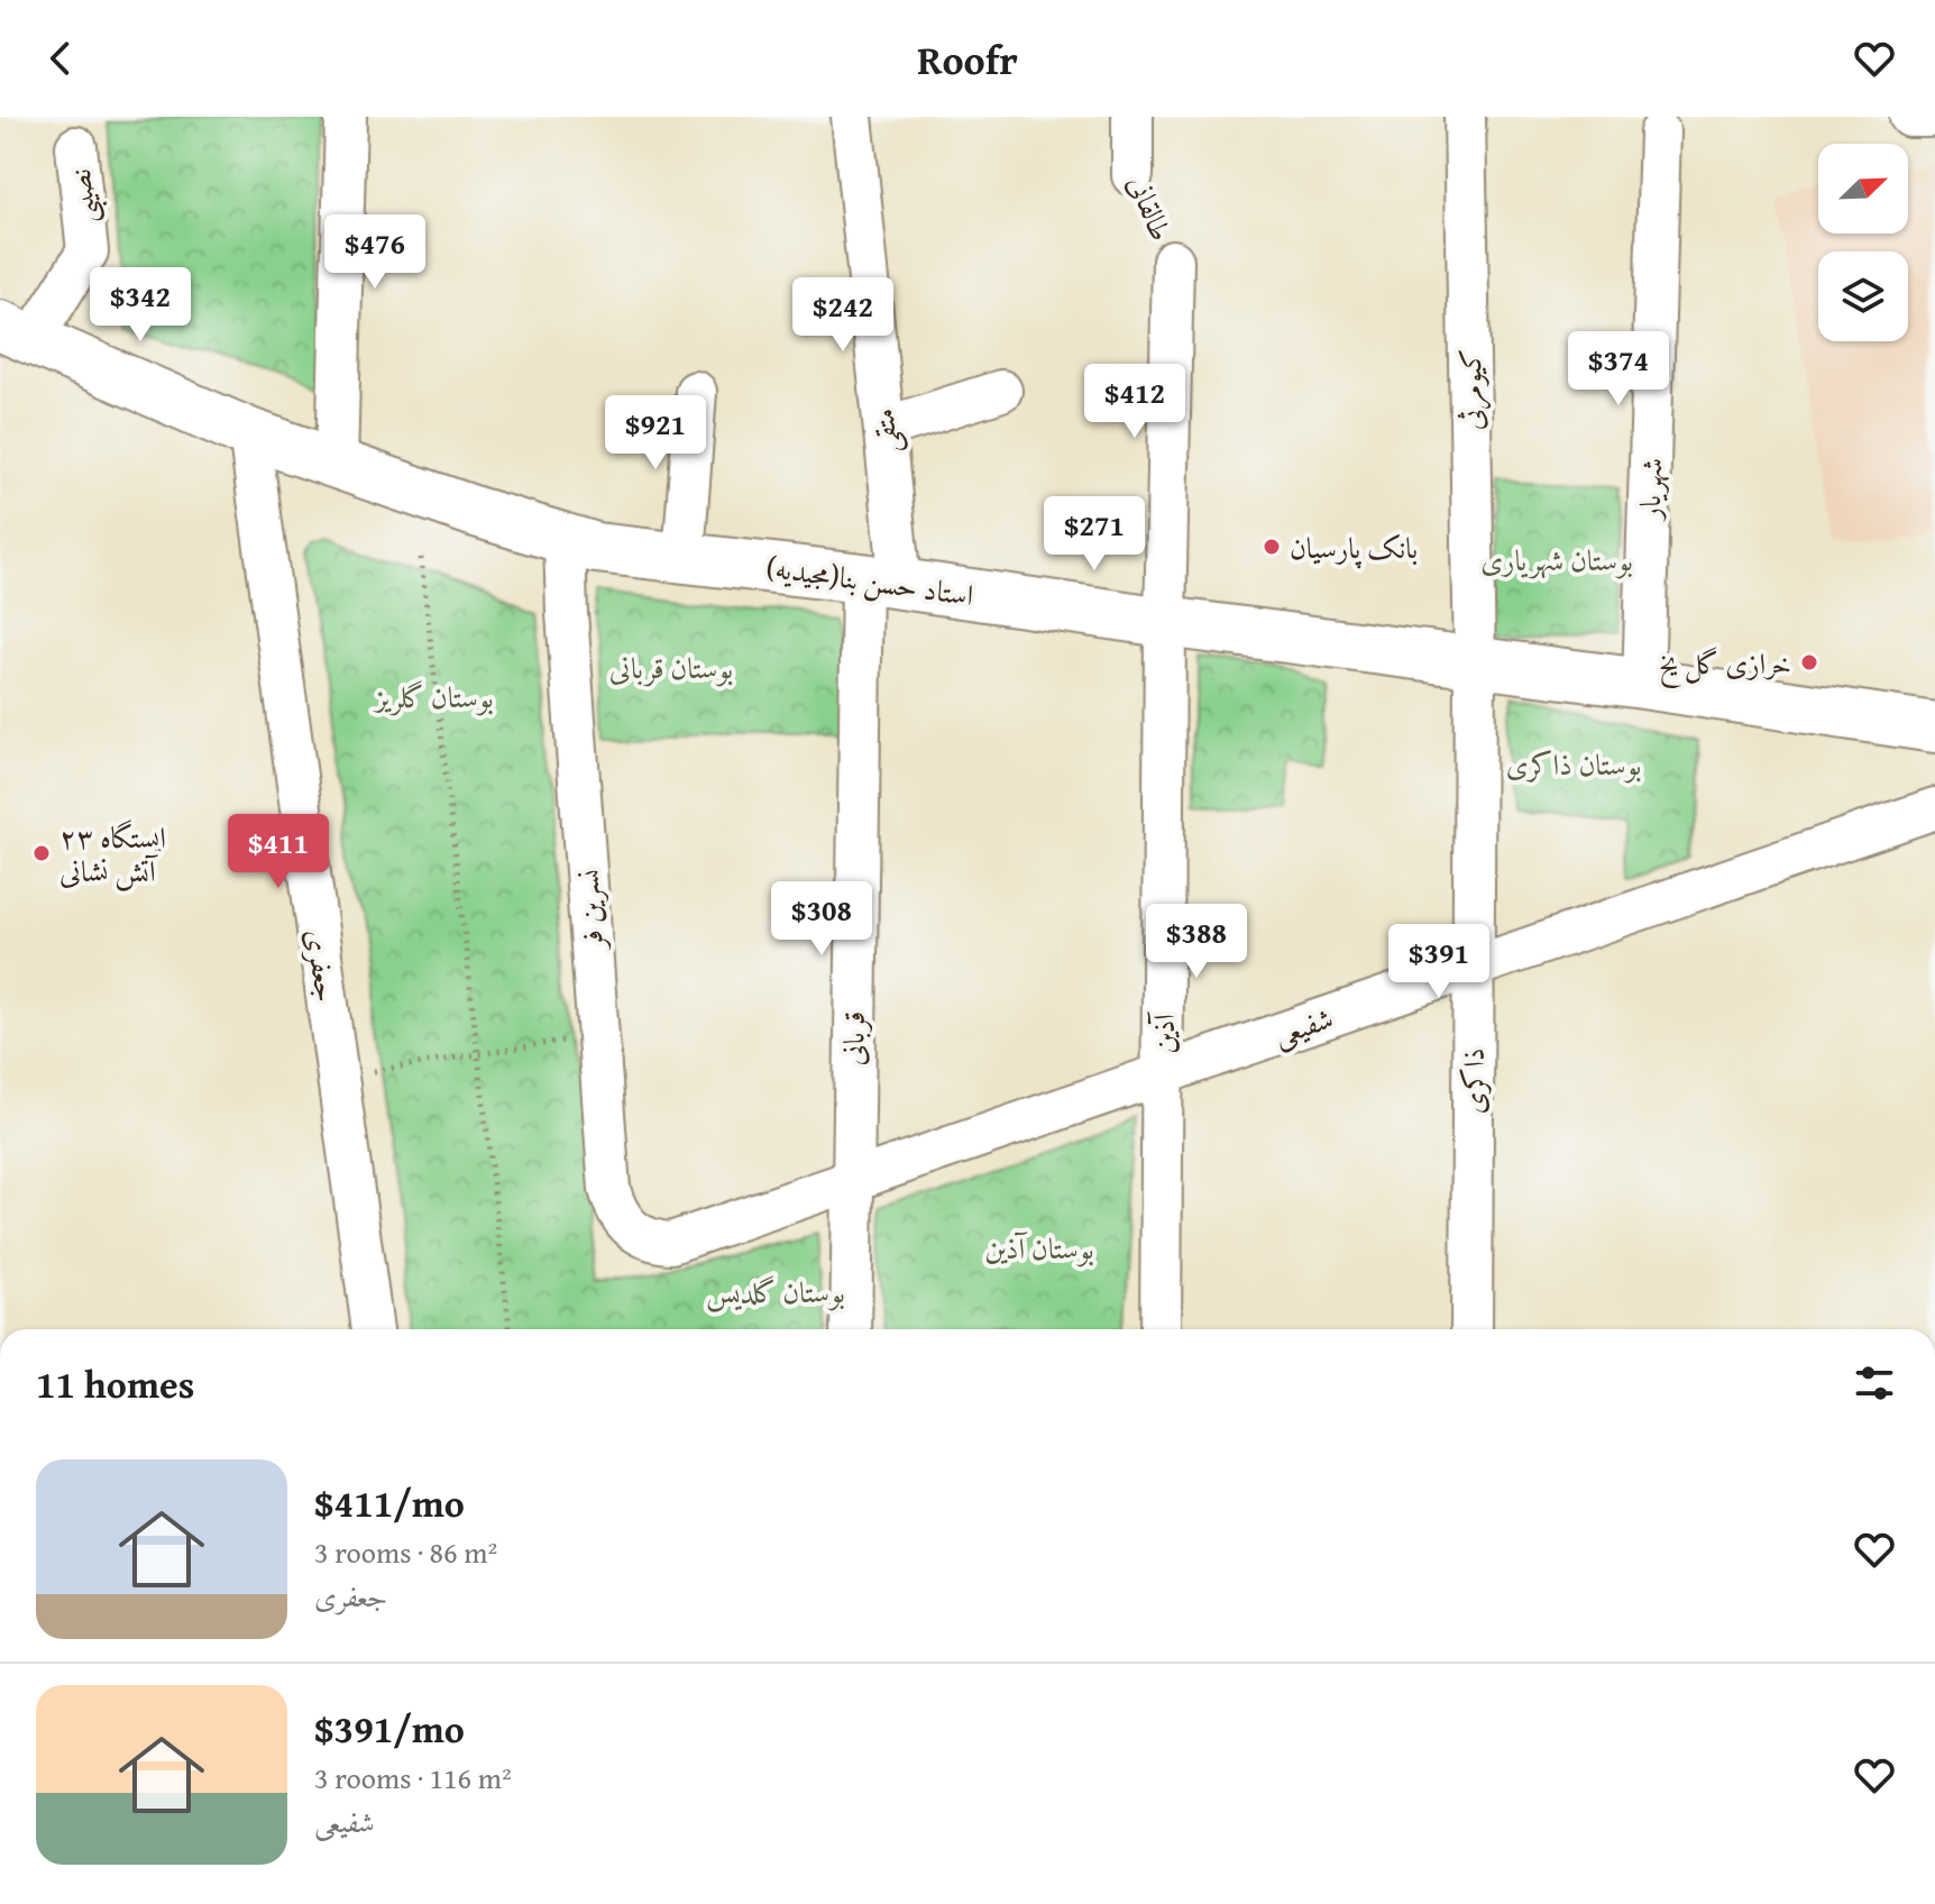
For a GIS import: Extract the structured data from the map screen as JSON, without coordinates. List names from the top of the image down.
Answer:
{
  "streets": {
    "main road": ["استاد حسن بنا(مجیدیه)"],
    "street": [
      "نصیبی",
      "طالقانی",
      "کیومرثی",
      "متقی",
      "شهریار",
      "نسرین فر",
      "جعفری",
      "شفیعی",
      "آذین",
      "قربانی",
      "ذاکری"
    ]
  },
  "crossings": [
    ["نصیبی", "استاد حسن بنا(مجیدیه)"],
    ["طالقانی", "استاد حسن بنا(مجیدیه)"],
    ["طالقانی", "آذین"],
    ["کیومرثی", "استاد حسن بنا(مجیدیه)"],
    ["کیومرثی", "ذاکری"],
    ["متقی", "استاد حسن بنا(مجیدیه)"],
    ["متقی", "قربانی"],
    ["شهریار", "استاد حسن بنا(مجیدیه)"],
    ["استاد حسن بنا(مجیدیه)", "نسرین فر"],
    ["استاد حسن بنا(مجیدیه)", "جعفری"],
    ["استاد حسن بنا(مجیدیه)", "آذین"],
    ["استاد حسن بنا(مجیدیه)", "قربانی"],
    ["استاد حسن بنا(مجیدیه)", "ذاکری"],
    ["نسرین فر", "شفیعی"],
    ["شفیعی", "آذین"],
    ["شفیعی", "قربانی"],
    ["شفیعی", "ذاکری"]
  ],
  "parks": [
    "بوستان شهریاری",
    "بوستان قربانی",
    "بوستان گلریز",
    "بوستان ذاکری",
    "بوستان آذین",
    "بوستان گلدیس"
  ],
  "places": ["بانک پارسیان", "خرازی گل یخ", "ایستگاه ۲۳ آتش نشانی"],
  "north": "top right",
  "page": {
    "header": "Roofr",
    "price": [
      "$476",
      "$342",
      "$242",
      "$374",
      "$412",
      "$921",
      "$271",
      "$411",
      "$308",
      "$388",
      "$391"
    ],
    "heading": "11 homes",
    "list": [
      {
        "name": "$411/mo",
        "note": "3 rooms · 86 m² · جعفری"
      },
      {
        "name": "$391/mo",
        "note": "3 rooms · 116 m² · شفیعی"
      }
    ]
  }
}
